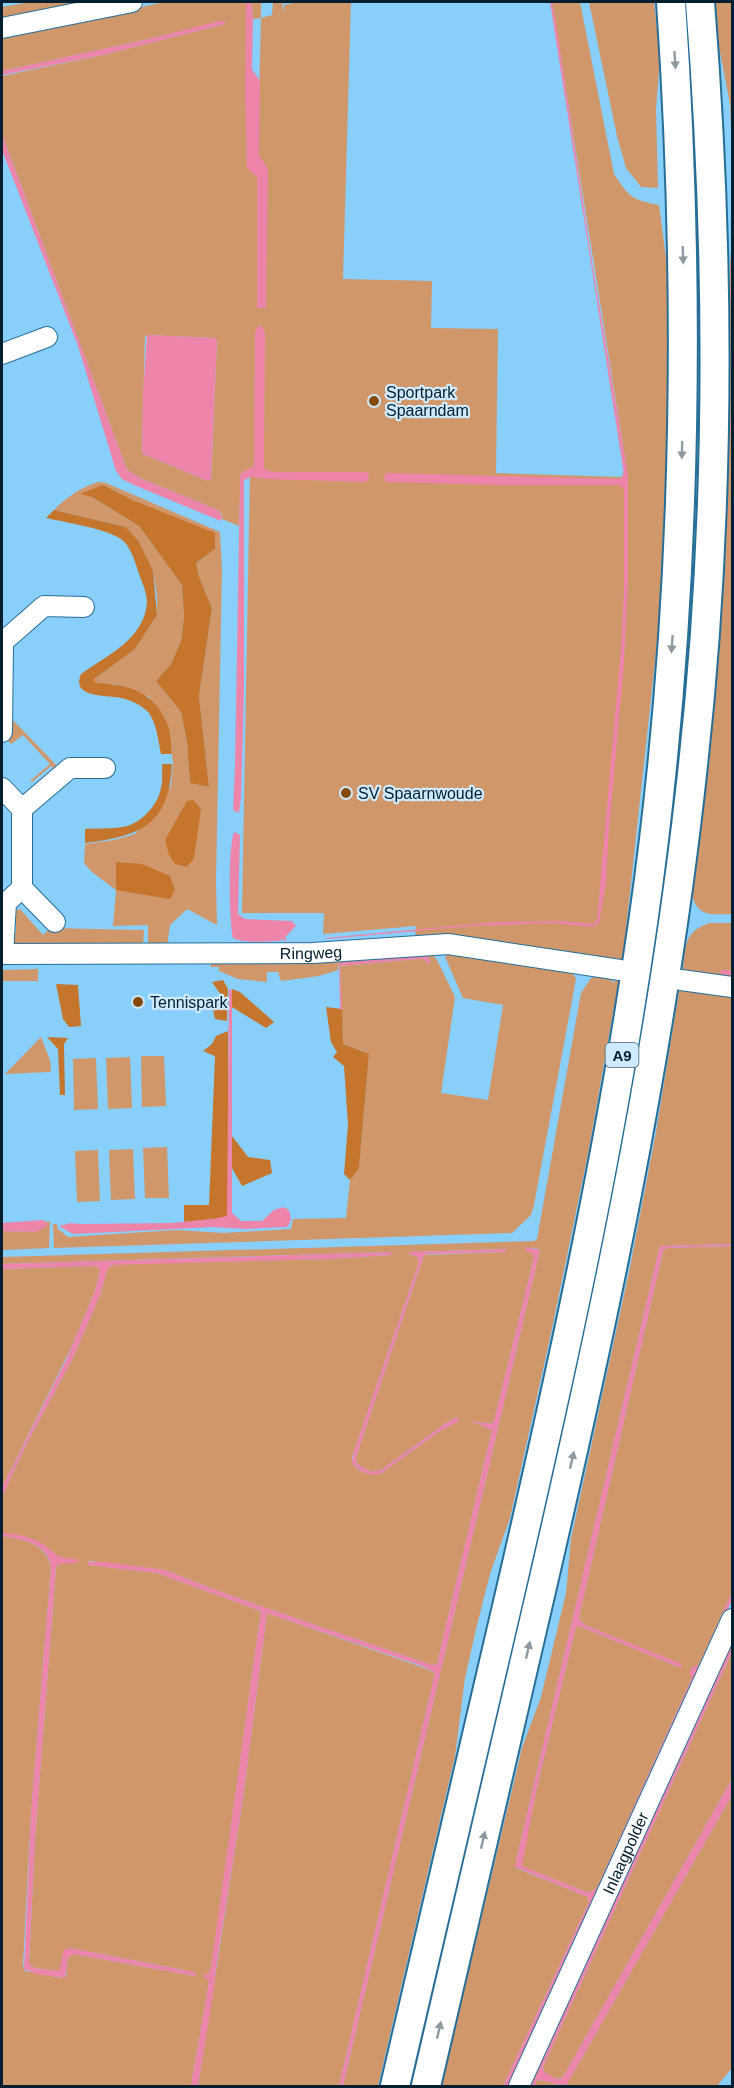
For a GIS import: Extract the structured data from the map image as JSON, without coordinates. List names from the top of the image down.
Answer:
{
  "streets": {
    "highway": ["A9"],
    "street": ["Ringweg", "Inlaagpolder"]
  },
  "places": ["Sportpark Spaarndam", "SV Spaarnwoude", "Tennispark"]
}
